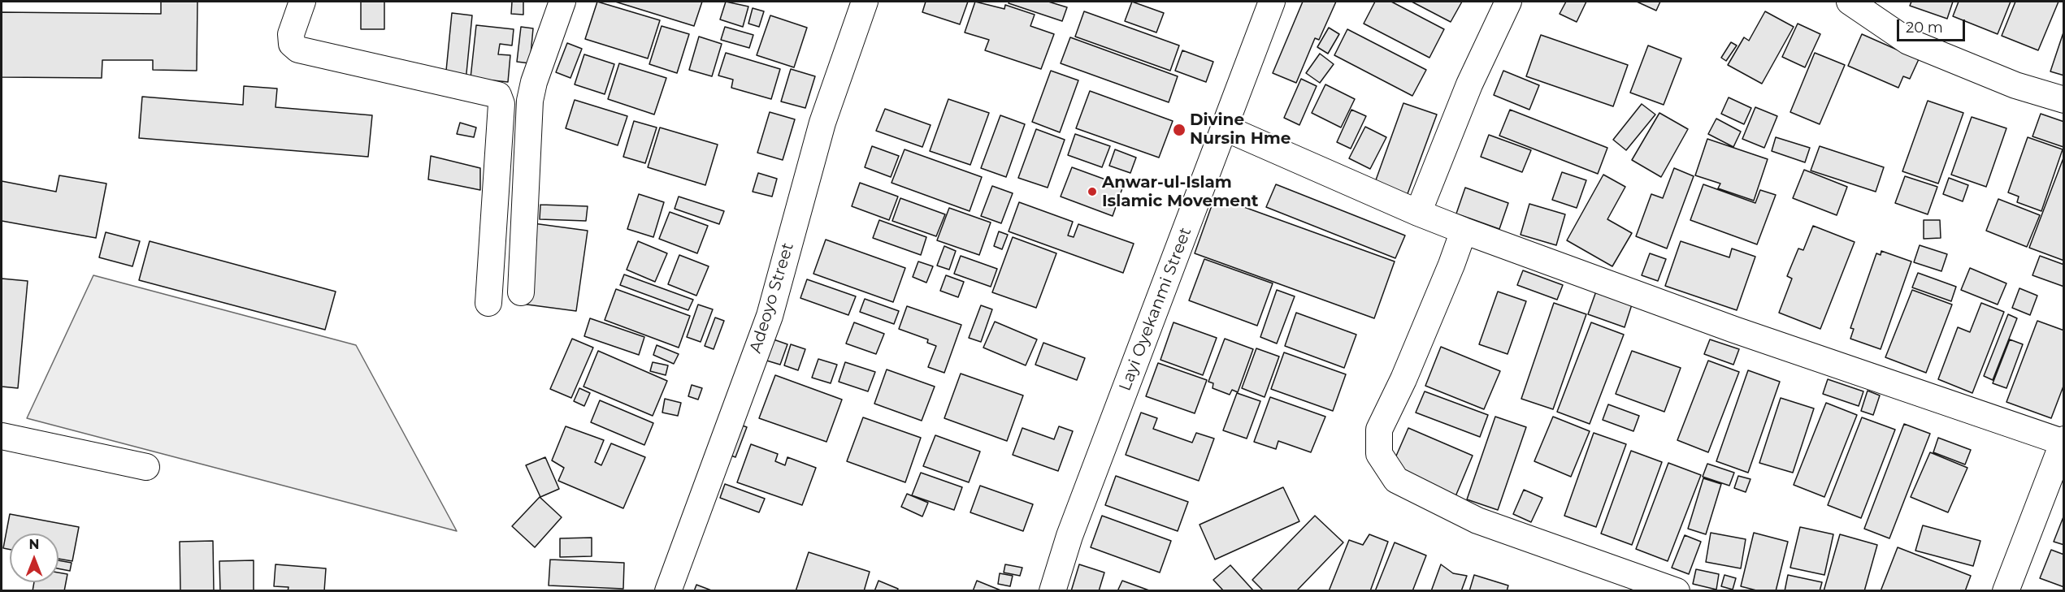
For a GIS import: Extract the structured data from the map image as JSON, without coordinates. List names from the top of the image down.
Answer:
{
  "streets": {
    "street": ["Adeoyo Street", "Layi Oyekanmi Street"]
  },
  "places": ["Divine Nursin Hme", "Anwar-ul-Islam Islamic Movement"],
  "scale_bar": "20 m",
  "north": "top"
}
